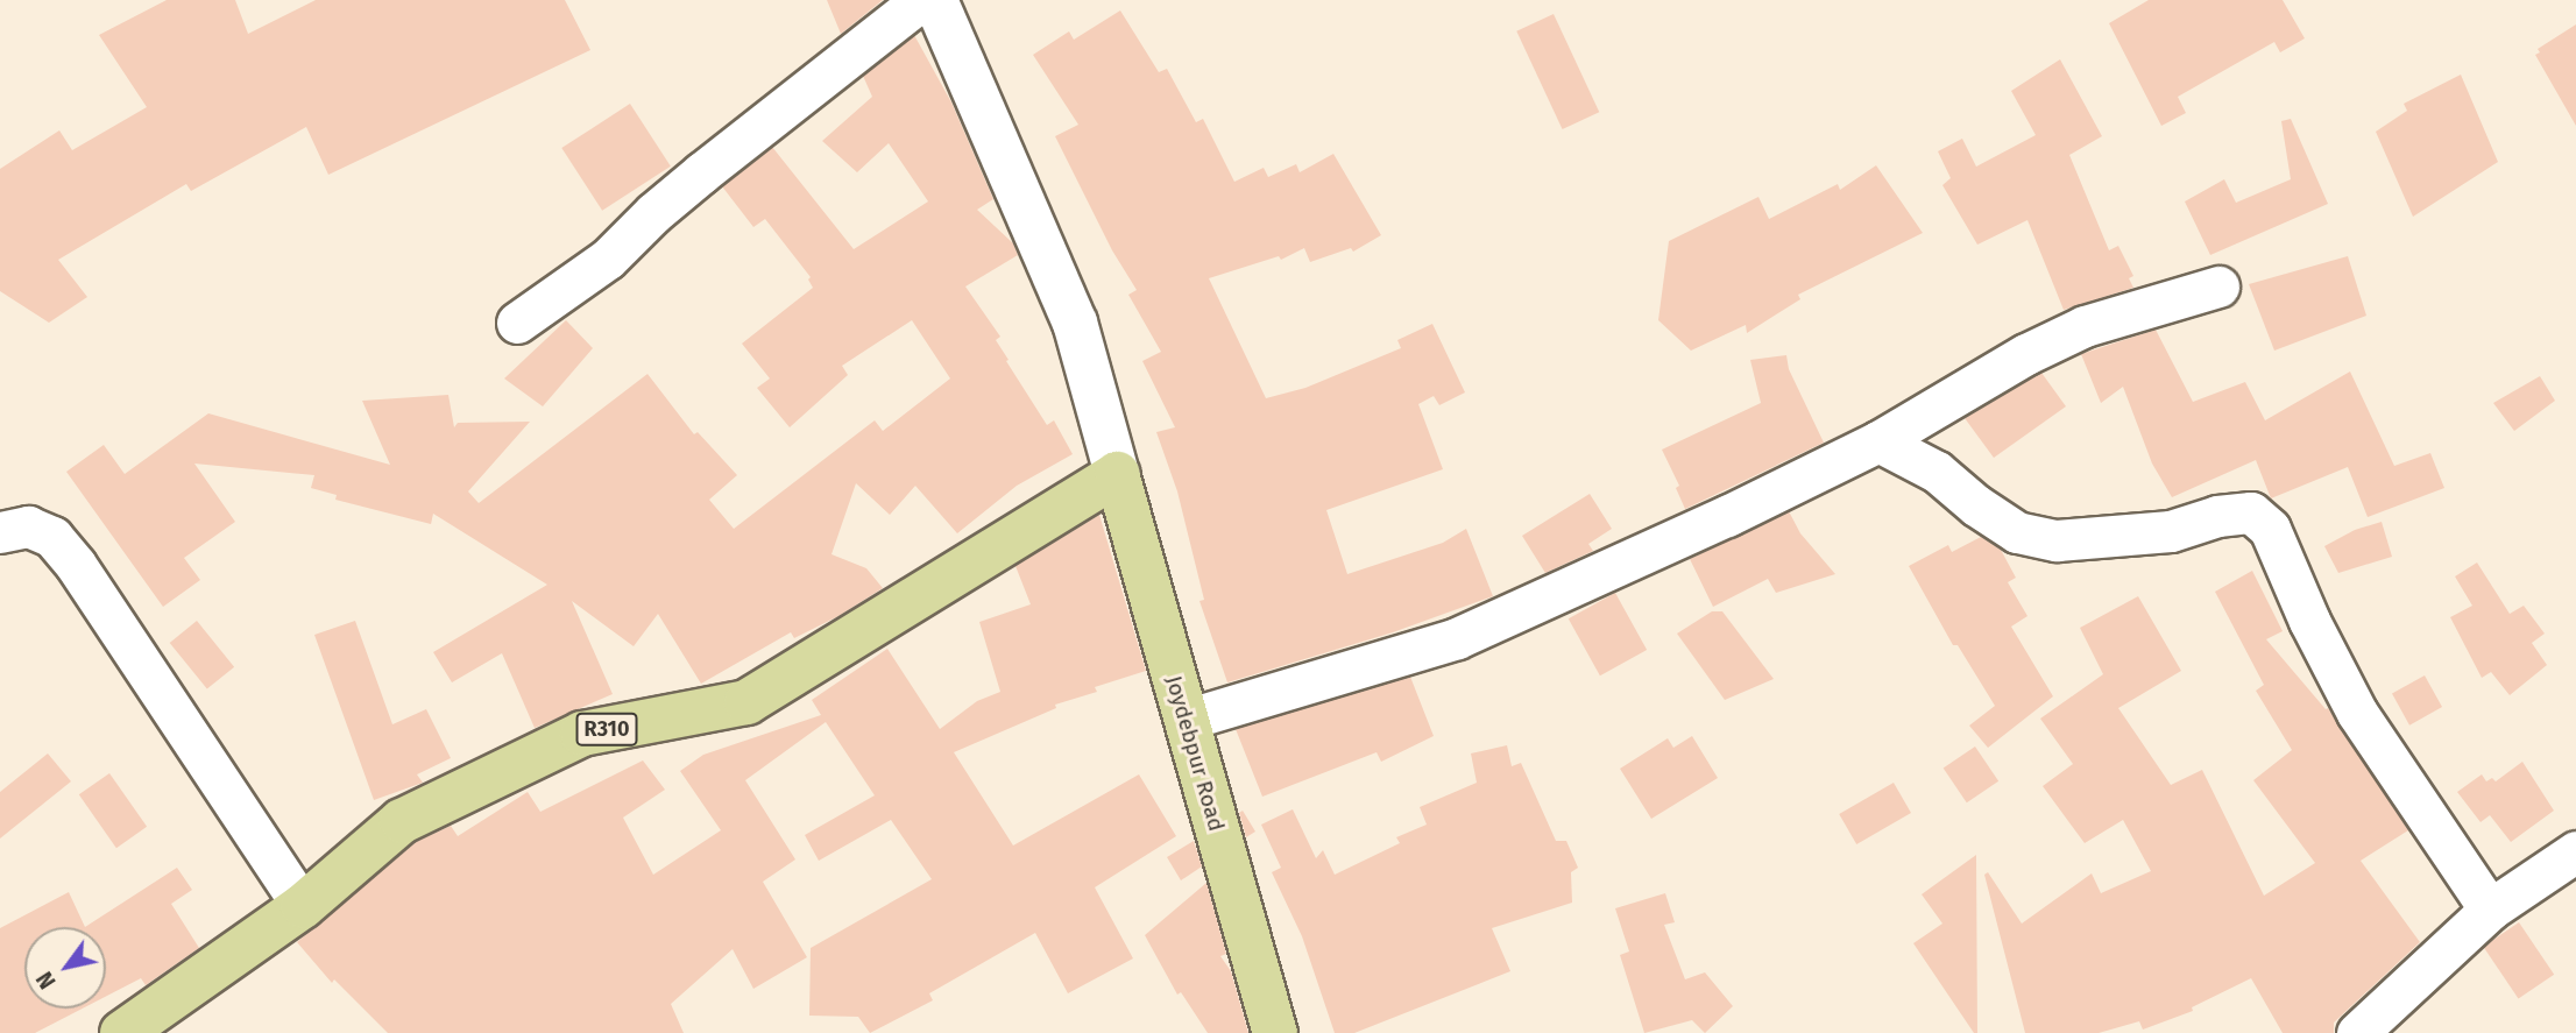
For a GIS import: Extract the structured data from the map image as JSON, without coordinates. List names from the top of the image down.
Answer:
{
  "streets": {
    "main road": ["R310", "Joydebpur Road"]
  },
  "crossings": [
    ["R310", "Joydebpur Road"]
  ],
  "north": "bottom left"
}
